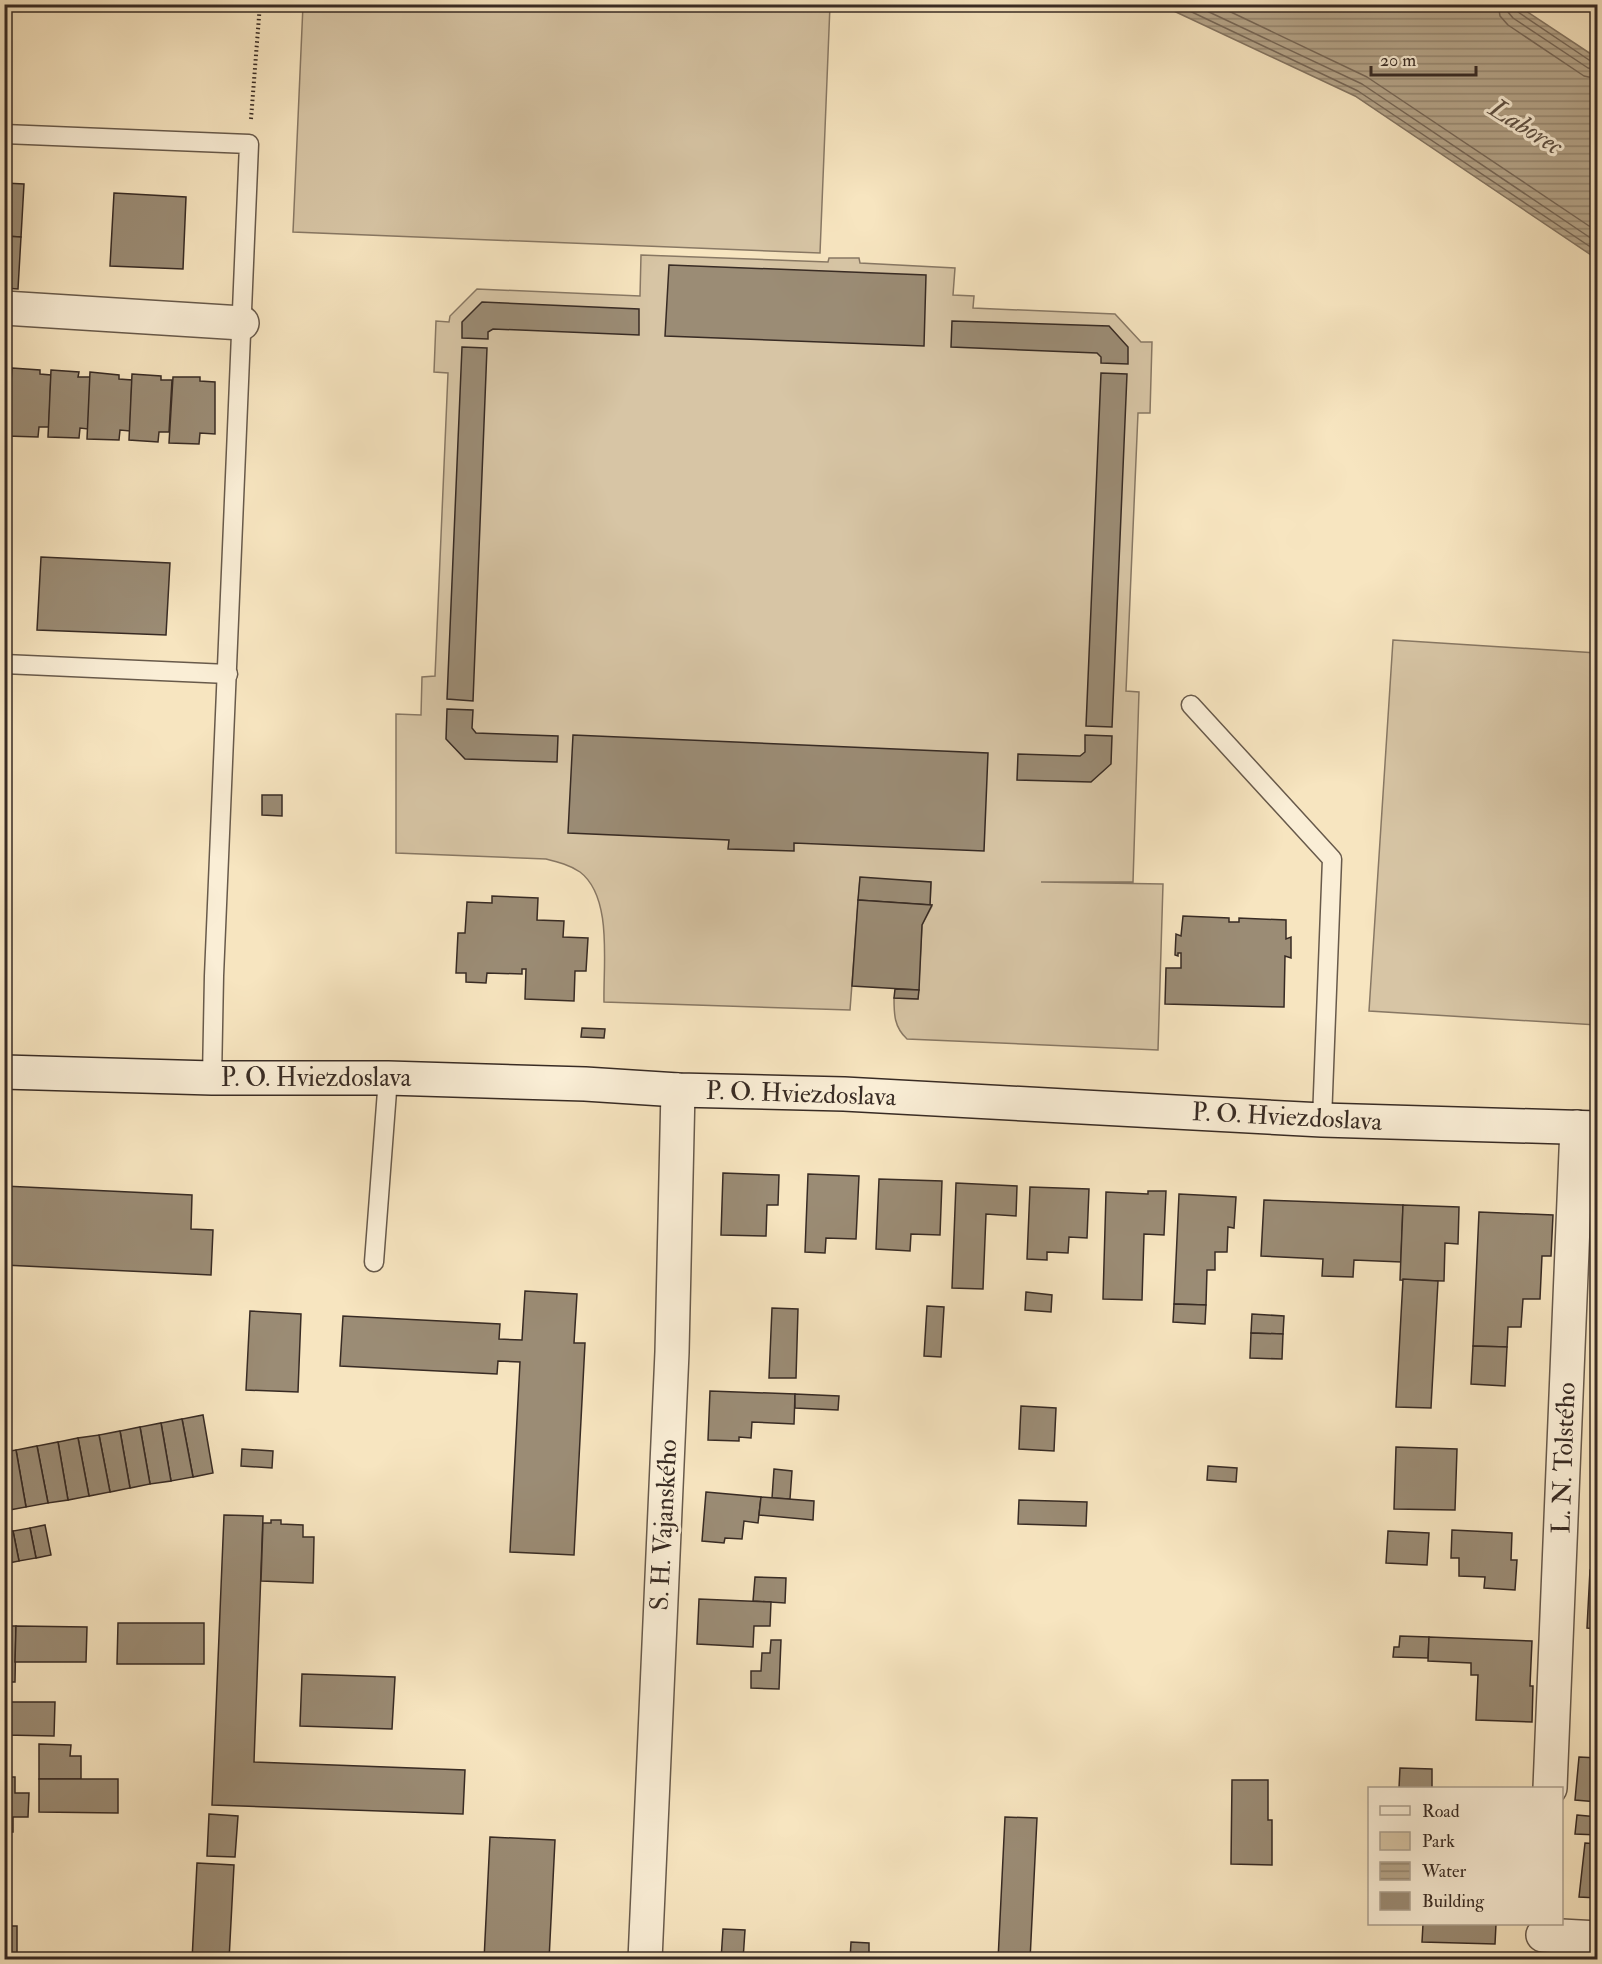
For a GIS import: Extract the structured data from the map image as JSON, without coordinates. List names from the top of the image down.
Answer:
{
  "streets": {
    "street": ["P. O. Hviezdoslava", "L. N. Tolstého", "S. H. Vajanského"]
  },
  "crossings": [
    ["P. O. Hviezdoslava", "L. N. Tolstého"],
    ["P. O. Hviezdoslava", "S. H. Vajanského"]
  ],
  "water": ["Laborec"],
  "legend": [
    "Road",
    "Park",
    "Water",
    "Building"
  ],
  "scale_bar": "20 m"
}
